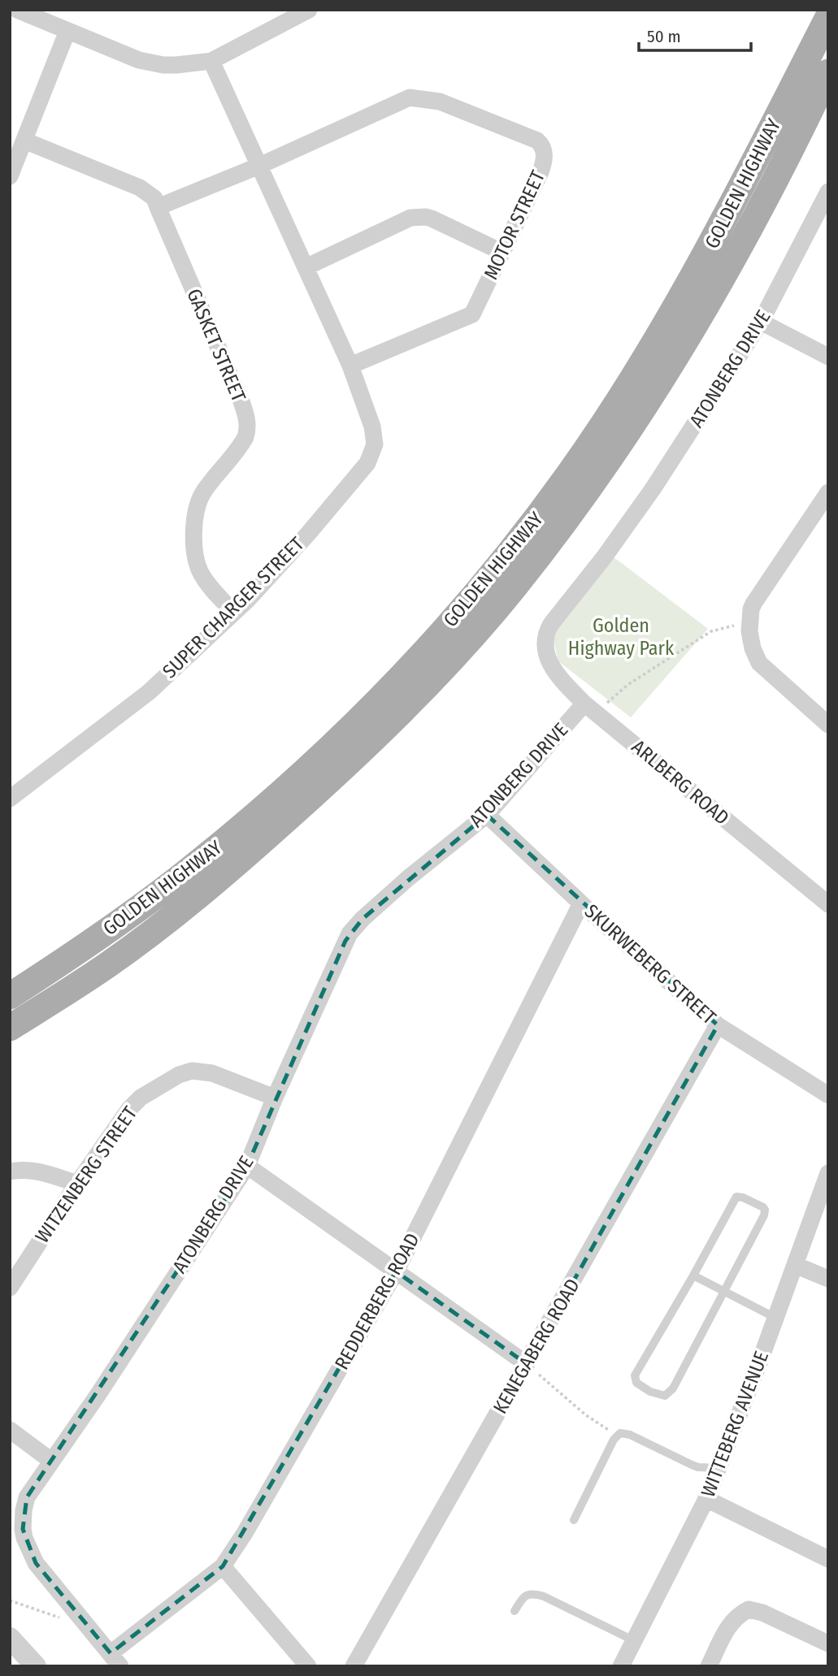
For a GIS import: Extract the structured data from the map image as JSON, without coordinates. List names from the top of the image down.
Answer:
{
  "streets": {
    "main road": ["GOLDEN HIGHWAY"],
    "street": [
      "MOTOR STREET",
      "GASKET STREET",
      "ATONBERG DRIVE",
      "SUPER CHARGER STREET",
      "ARLBERG ROAD",
      "SKURWEBERG STREET",
      "WITZENBERG STREET",
      "REDDERBERG ROAD",
      "KENEGABERG ROAD",
      "WITTEBERG AVENUE"
    ]
  },
  "crossings": [
    ["MOTOR STREET", "GASKET STREET"],
    ["MOTOR STREET", "SUPER CHARGER STREET"],
    ["GASKET STREET", "SUPER CHARGER STREET"],
    ["ATONBERG DRIVE", "ARLBERG ROAD"],
    ["ATONBERG DRIVE", "SKURWEBERG STREET"],
    ["ATONBERG DRIVE", "WITZENBERG STREET"],
    ["ATONBERG DRIVE", "REDDERBERG ROAD"],
    ["SKURWEBERG STREET", "REDDERBERG ROAD"],
    ["SKURWEBERG STREET", "KENEGABERG ROAD"]
  ],
  "parks": ["Golden Highway Park"],
  "scale_bar": "50 m"
}
